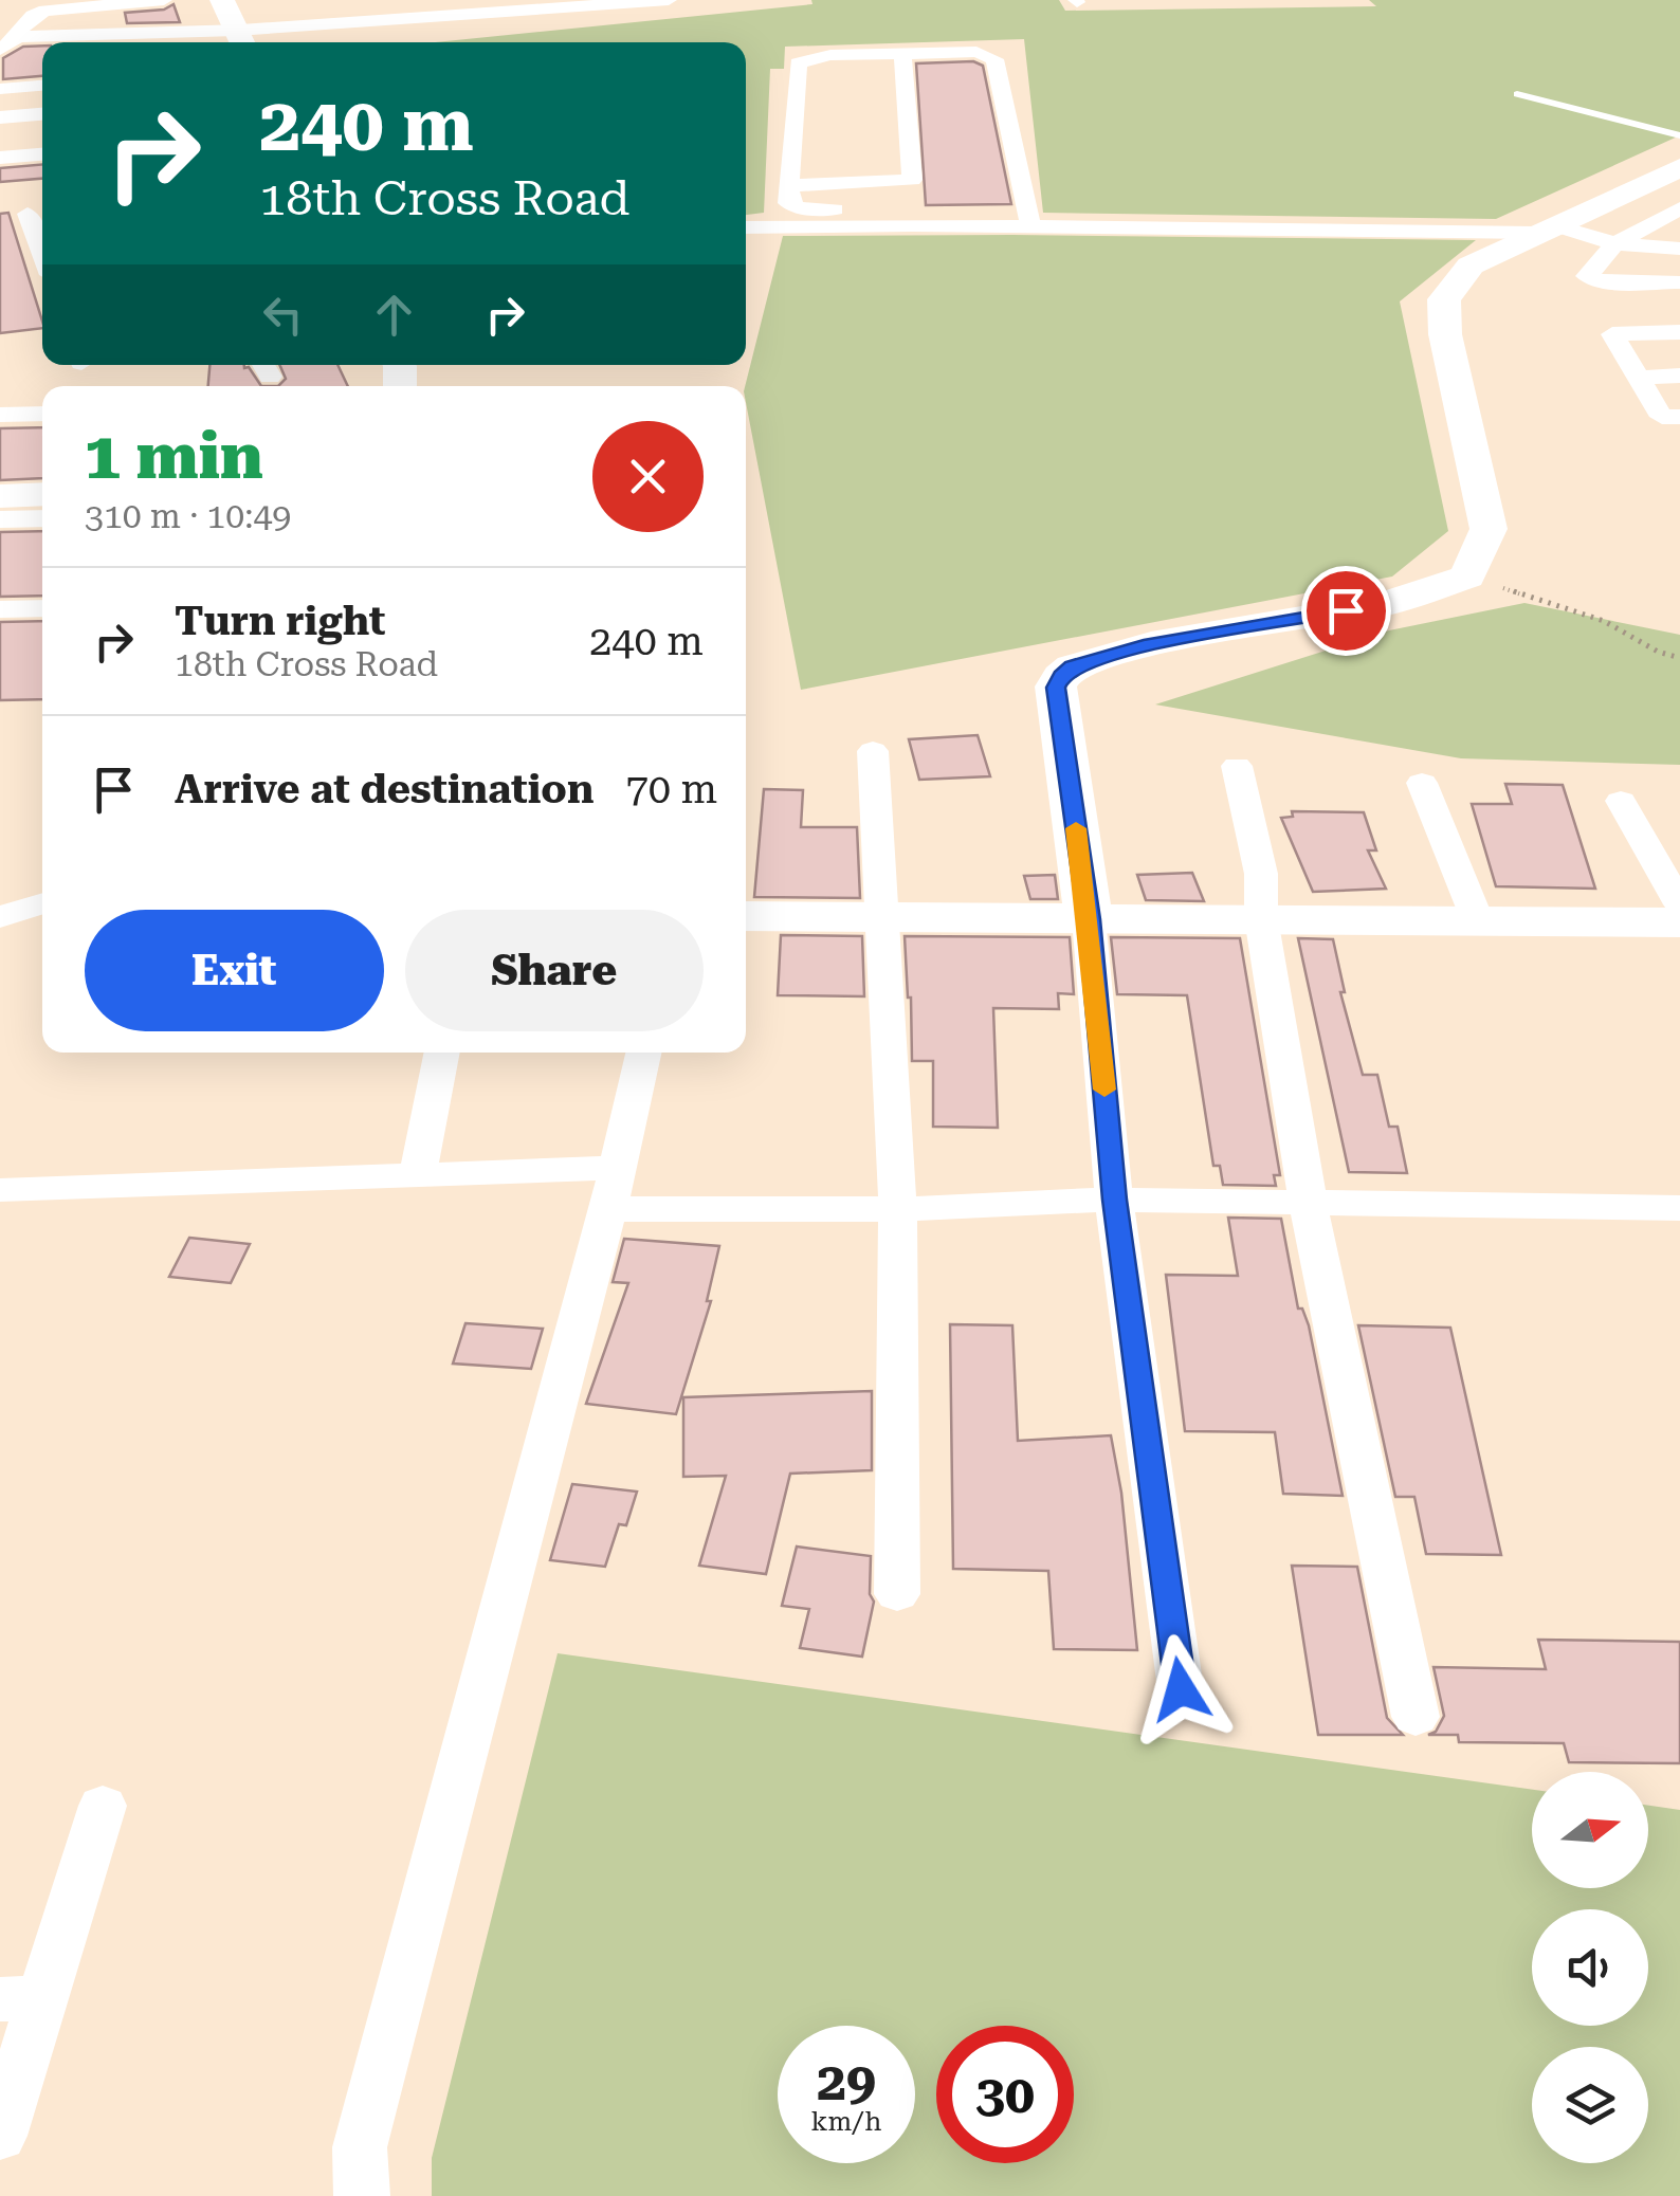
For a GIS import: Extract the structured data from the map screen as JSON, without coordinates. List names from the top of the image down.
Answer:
{
  "north": "right",
  "page": {
    "turn": ["240 m", "18th Cross Road"],
    "heading": ["1 min", "310 m · 10:49"],
    "list": [
      {
        "name": "Turn right",
        "note": "18th Cross Road",
        "value": "240 m"
      },
      {
        "name": "Arrive at destination",
        "value": "70 m"
      }
    ],
    "buttons": ["Exit", "Share"],
    "speed": "29 km/h",
    "limit": "30"
  }
}
